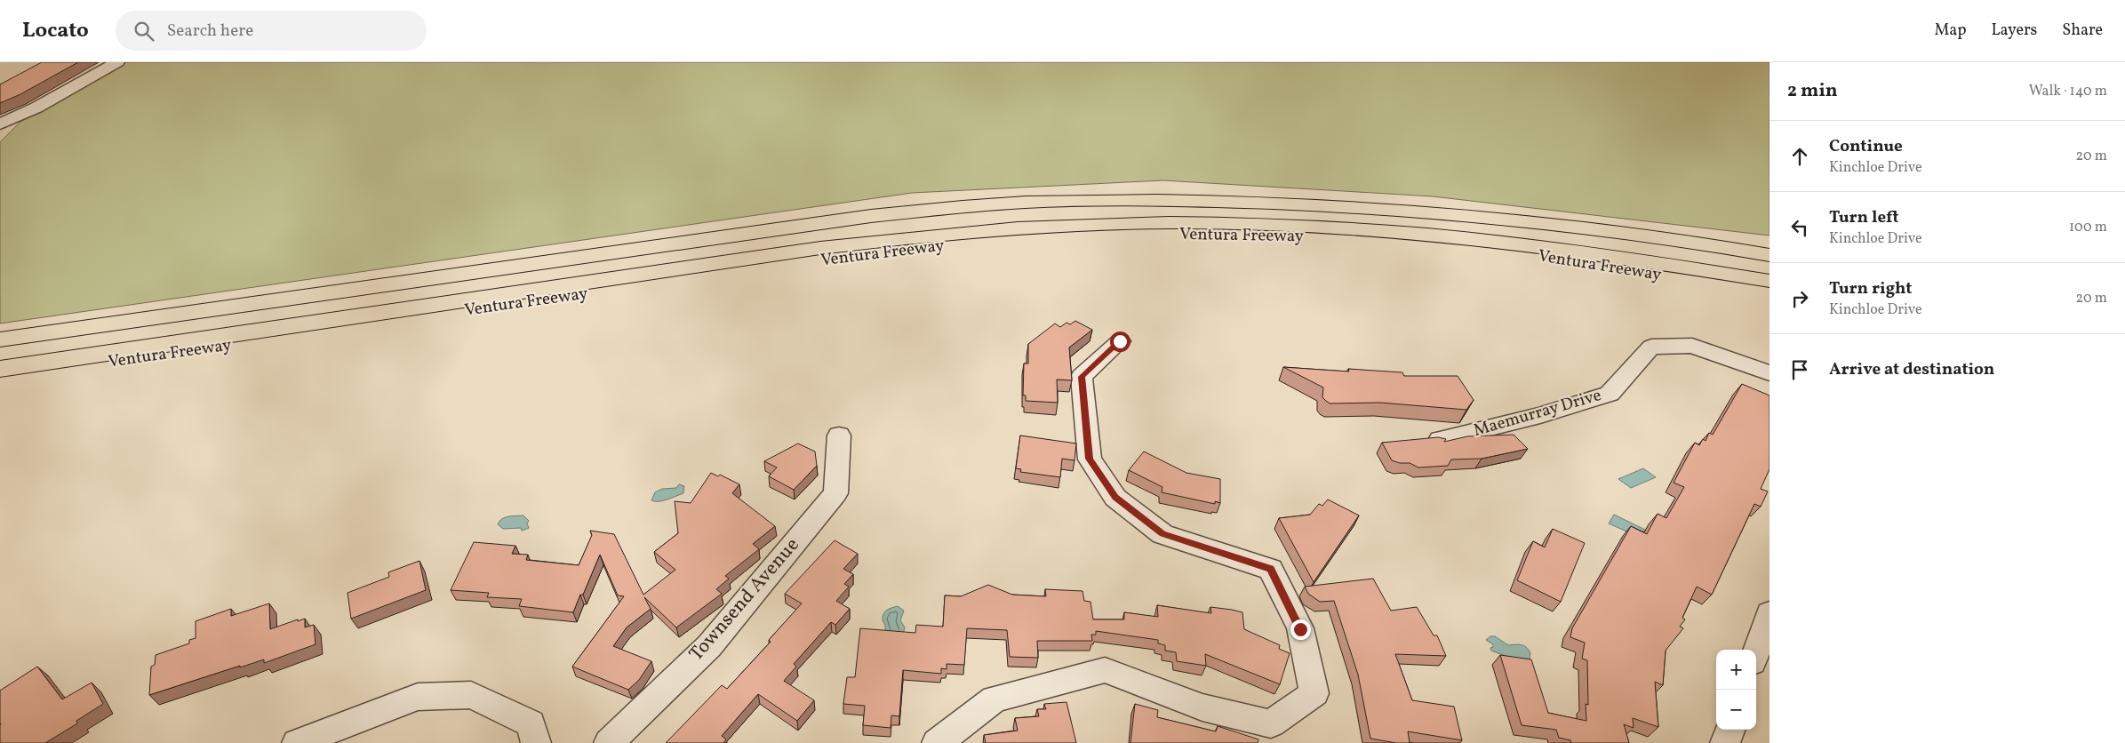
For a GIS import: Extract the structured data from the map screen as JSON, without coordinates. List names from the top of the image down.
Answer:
{
  "streets": {
    "highway": ["Ventura Freeway"],
    "street": ["Maemurray Drive", "Townsend Avenue"]
  },
  "page": {
    "header": "Locato",
    "search": "Search here",
    "nav": ["Map", "Layers", "Share"],
    "heading": ["2 min", "Walk · 140 m"],
    "list": [
      ["Continue", "Kinchloe Drive", "20 m"],
      ["Turn left", "Kinchloe Drive", "100 m"],
      ["Turn right", "Kinchloe Drive", "20 m"],
      "Arrive at destination"
    ],
    "map_buttons": ["+", "−"]
  }
}
